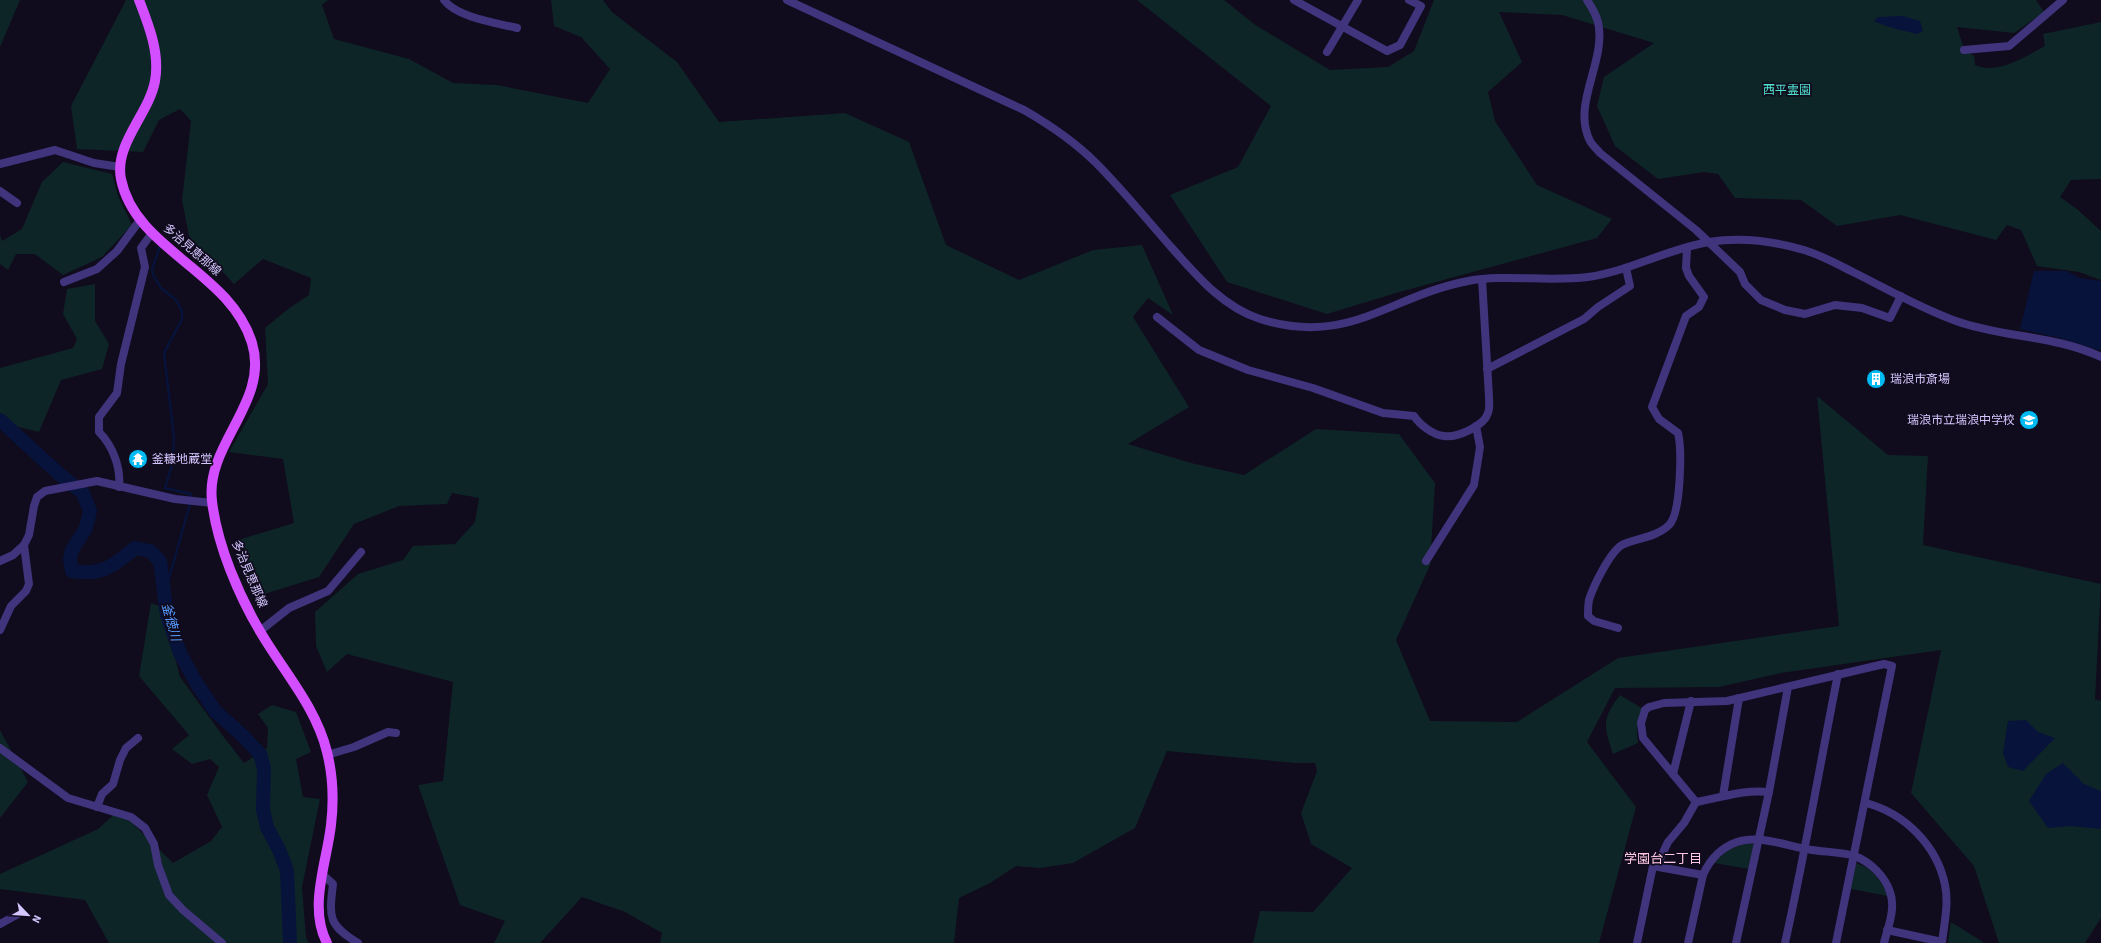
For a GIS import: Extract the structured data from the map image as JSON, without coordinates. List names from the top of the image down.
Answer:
{
  "streets": {
    "main road": ["多治見恵那線"]
  },
  "districts": ["学園台二丁目"],
  "water": ["釜徳川"],
  "parks": ["西平霊園"],
  "places": {
    "building": ["瑞浪市斎場"],
    "school or university": ["瑞浪市立瑞浪中学校"],
    "temple": ["釜糠地蔵堂"]
  },
  "north": "bottom right"
}
